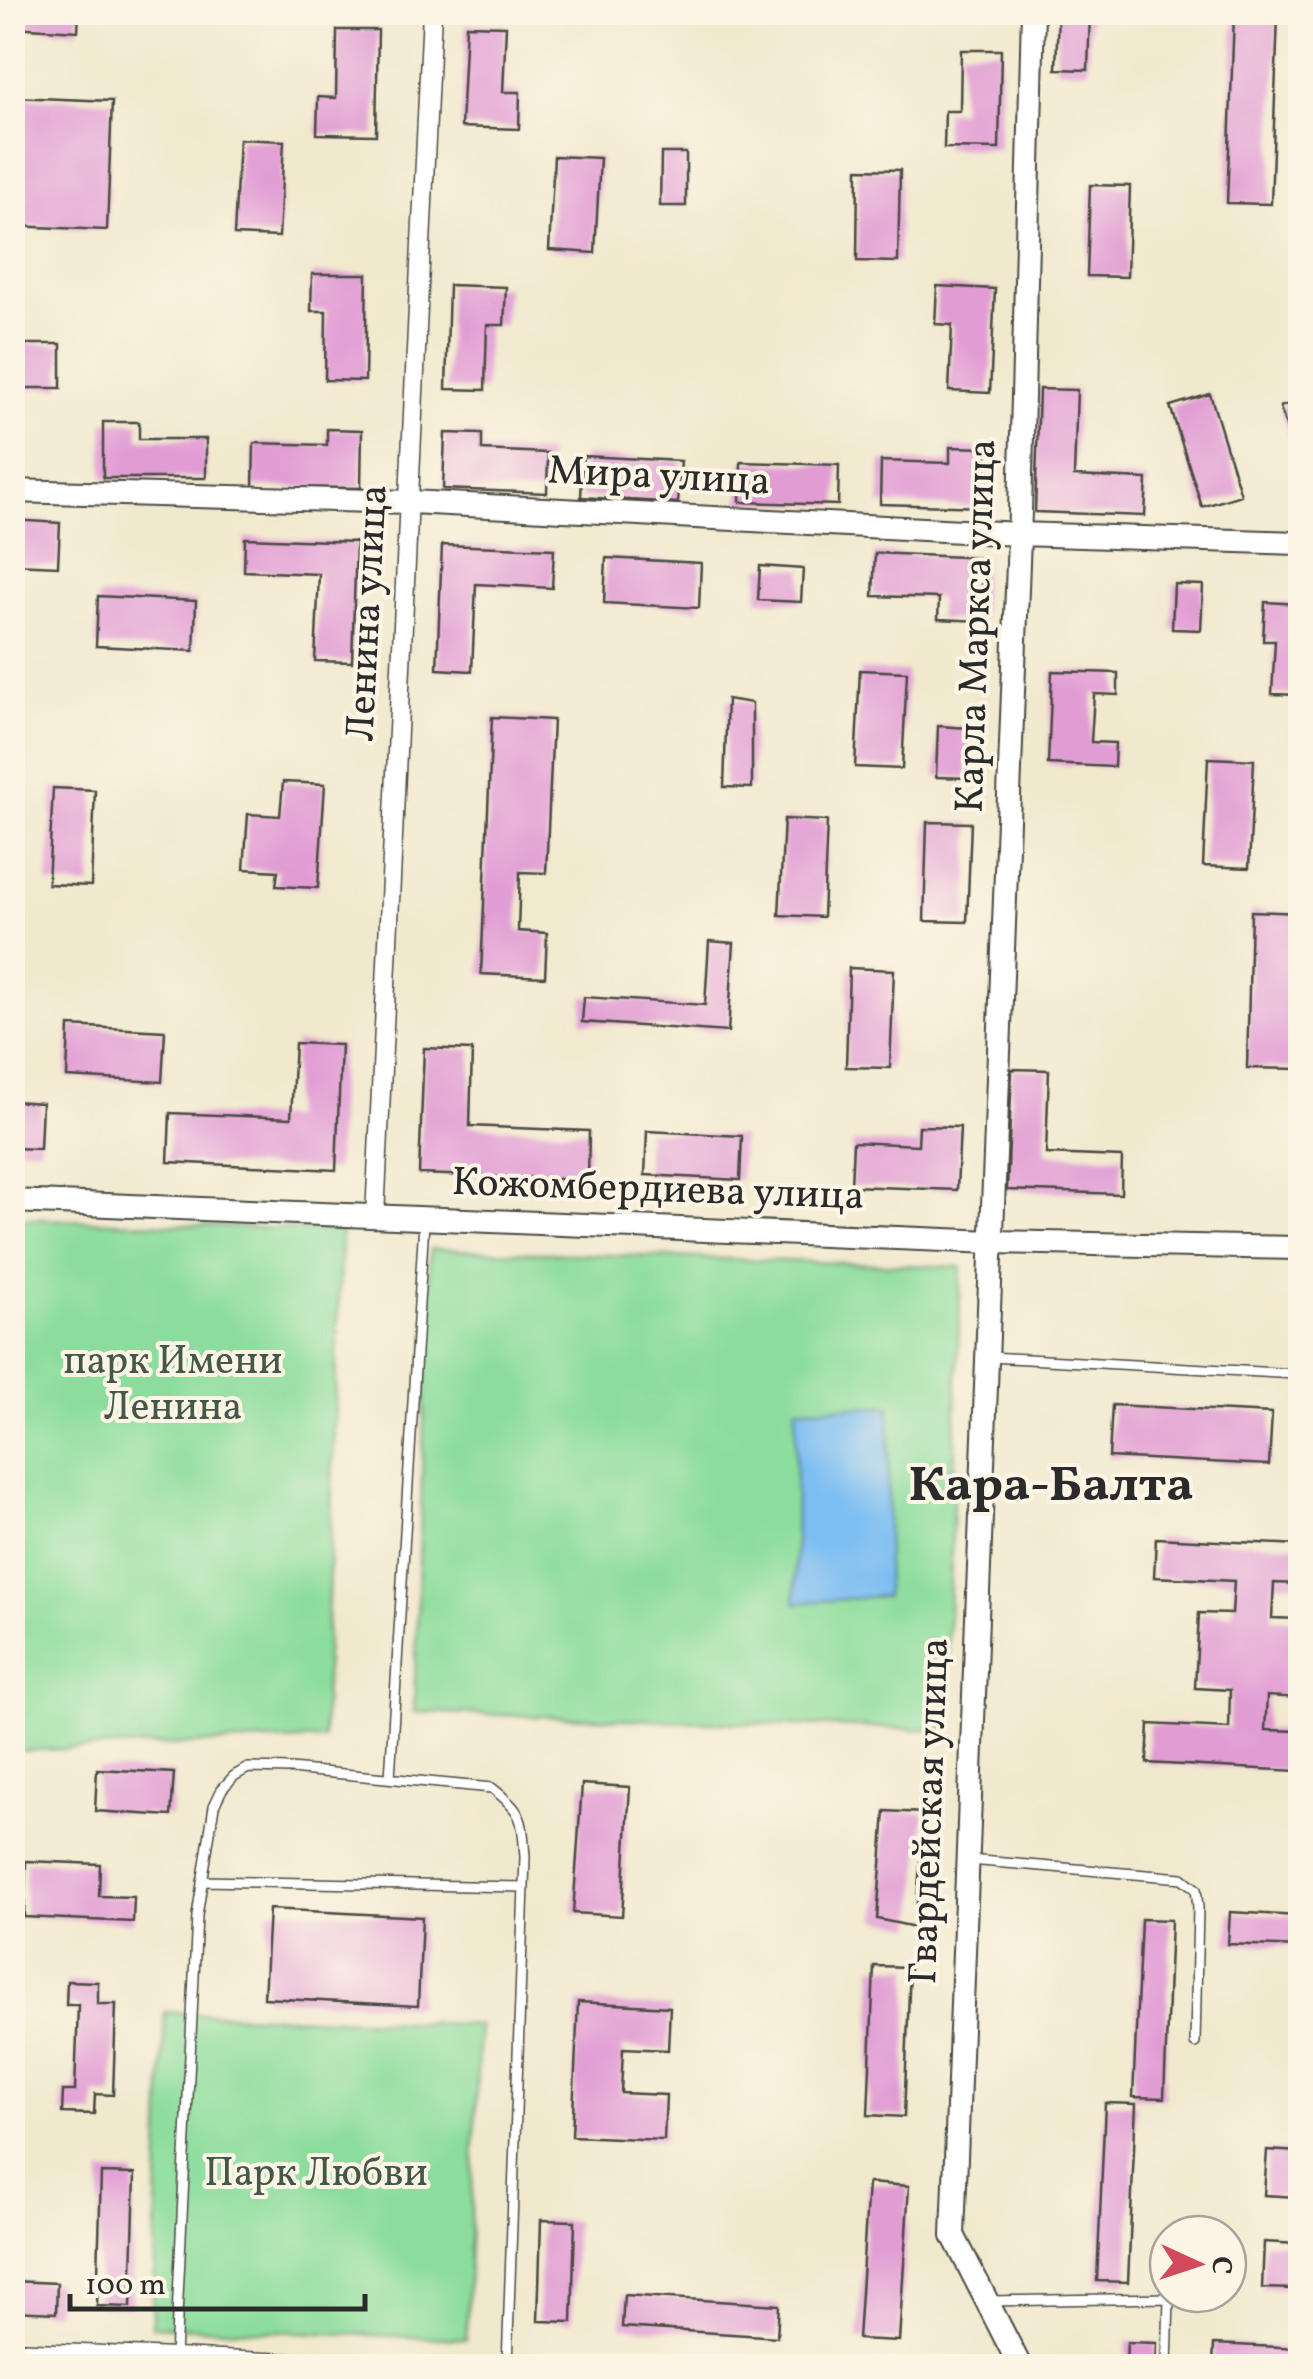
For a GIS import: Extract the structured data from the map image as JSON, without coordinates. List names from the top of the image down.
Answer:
{
  "streets": {
    "street": [
      "Мира улица",
      "Ленина улица",
      "Карла Маркса улица",
      "Кожомбердиева улица",
      "Гвардейская улица"
    ]
  },
  "crossings": [
    ["Мира улица", "Ленина улица"],
    ["Мира улица", "Карла Маркса улица"],
    ["Ленина улица", "Кожомбердиева улица"],
    ["Карла Маркса улица", "Кожомбердиева улица"],
    ["Карла Маркса улица", "Гвардейская улица"],
    ["Кожомбердиева улица", "Гвардейская улица"]
  ],
  "districts": ["Кара-Балта"],
  "parks": ["парк Имени Ленина", "Парк Любви"],
  "scale_bar": "100 m",
  "north": "right"
}
